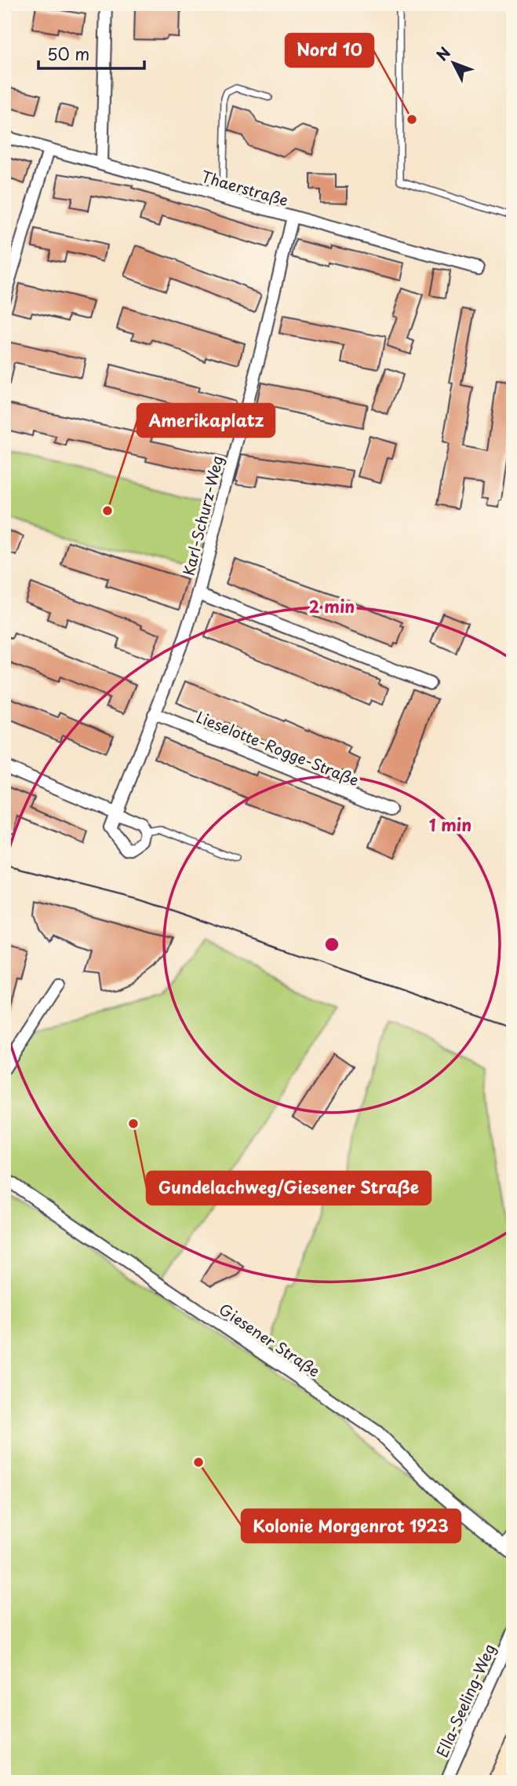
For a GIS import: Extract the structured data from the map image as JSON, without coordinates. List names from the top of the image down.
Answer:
{
  "streets": {
    "street": [
      "Thaerstraße",
      "Karl-Schurz-Weg",
      "Lieselotte-Rogge-Straße",
      "Giesener Straße",
      "Ella-Seeling-Weg"
    ]
  },
  "crossings": [
    ["Thaerstraße", "Karl-Schurz-Weg"],
    ["Karl-Schurz-Weg", "Lieselotte-Rogge-Straße"]
  ],
  "places": [
    "Nord 10",
    "Amerikaplatz",
    "Gundelachweg/Giesener Straße",
    "Kolonie Morgenrot 1923"
  ],
  "scale_bar": "50 m",
  "north": "top left",
  "rings": ["2 min", "1 min"]
}
